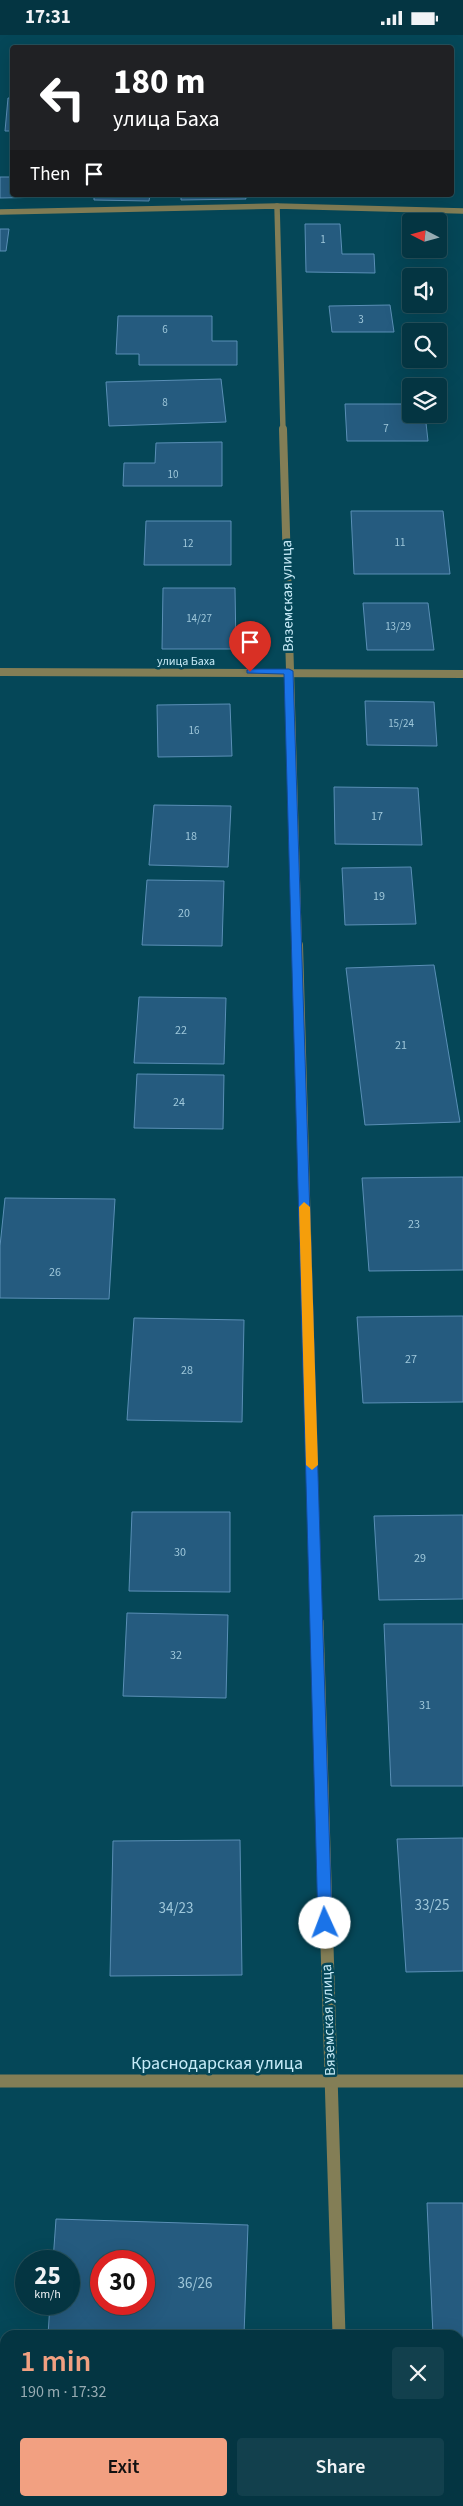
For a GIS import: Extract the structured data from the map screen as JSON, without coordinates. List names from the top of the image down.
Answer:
{
  "streets": {
    "street": ["Вяземская улица", "улица Баха", "Краснодарская улица"]
  },
  "crossings": [
    ["Вяземская улица", "улица Баха"],
    ["Вяземская улица", "Краснодарская улица"]
  ],
  "house_numbers": [
    "1",
    "3",
    "6",
    "8",
    "7",
    "10",
    "11",
    "12",
    "14/27",
    "13/29",
    "15/24",
    "16",
    "17",
    "18",
    "19",
    "20",
    "22",
    "21",
    "24",
    "23",
    "26",
    "27",
    "28",
    "30",
    "29",
    "32",
    "31",
    "33/25",
    "34/23",
    "36/26"
  ],
  "north": "left",
  "page": {
    "status": "17:31",
    "turn": ["180 m", "улица Баха"],
    "then": "Then",
    "speed": "25 km/h",
    "limit": "30",
    "heading": ["1 min", "190 m · 17:32"],
    "buttons": ["Exit", "Share"]
  }
}
